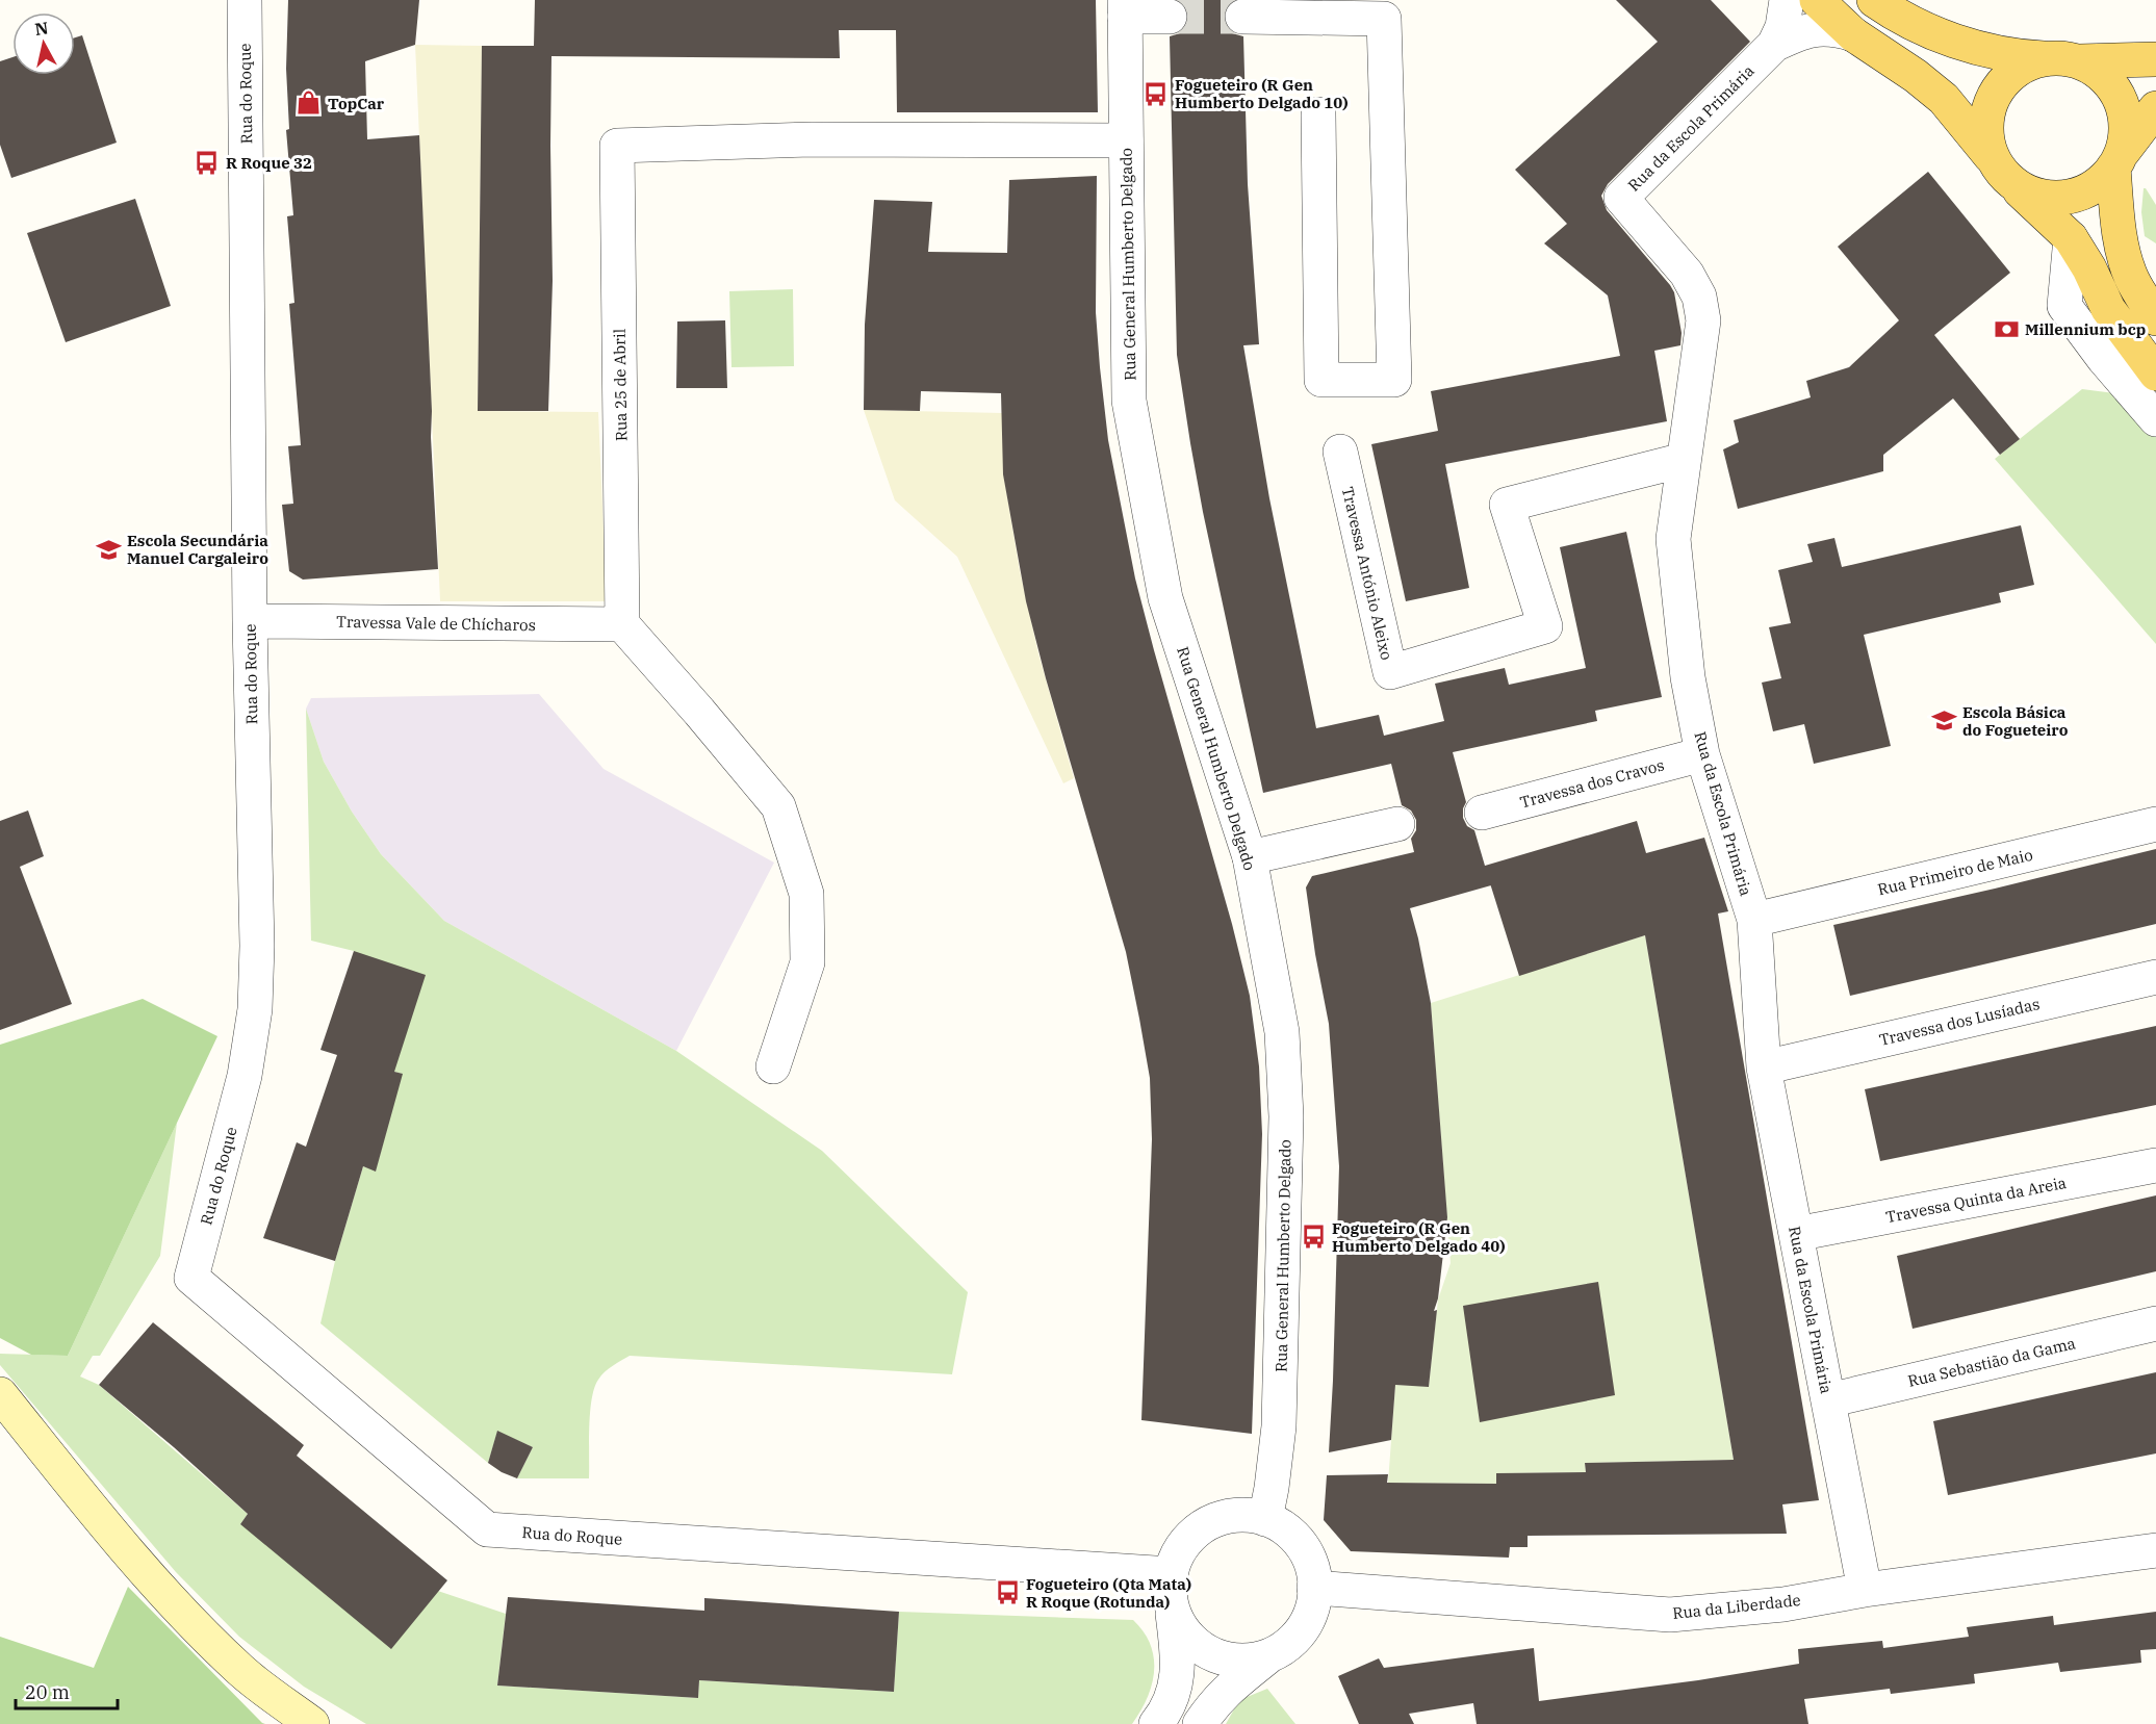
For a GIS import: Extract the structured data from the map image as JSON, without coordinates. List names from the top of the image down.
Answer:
{
  "streets": {
    "street": [
      "Rua do Roque",
      "Rua da Escola Primária",
      "Rua General Humberto Delgado",
      "Rua 25 de Abril",
      "Travessa António Aleixo",
      "Travessa Vale de Chícharos",
      "Travessa dos Cravos",
      "Rua Primeiro de Maio",
      "Travessa dos Lusíadas",
      "Travessa Quinta da Areia",
      "Rua Sebastião da Gama",
      "Rua da Liberdade"
    ]
  },
  "crossings": [
    ["Rua do Roque", "Rua General Humberto Delgado"],
    ["Rua do Roque", "Travessa Vale de Chícharos"],
    ["Rua do Roque", "Rua da Liberdade"],
    ["Rua da Escola Primária", "Travessa António Aleixo"],
    ["Rua da Escola Primária", "Travessa dos Cravos"],
    ["Rua da Escola Primária", "Rua Primeiro de Maio"],
    ["Rua da Escola Primária", "Travessa dos Lusíadas"],
    ["Rua da Escola Primária", "Travessa Quinta da Areia"],
    ["Rua da Escola Primária", "Rua Sebastião da Gama"],
    ["Rua da Escola Primária", "Rua da Liberdade"],
    ["Rua General Humberto Delgado", "Rua 25 de Abril"],
    ["Rua General Humberto Delgado", "Rua da Liberdade"],
    ["Rua 25 de Abril", "Travessa Vale de Chícharos"]
  ],
  "places": {
    "bus stop": [
      "Fogueteiro (R Gen Humberto Delgado 10)",
      "R Roque 32",
      "Fogueteiro (R Gen Humberto Delgado 40)",
      "Fogueteiro (Qta Mata) R Roque (Rotunda)"
    ],
    "shop": ["TopCar"],
    "bank": ["Millennium bcp"],
    "school or university": ["Escola Secundária Manuel Cargaleiro", "Escola Básica do Fogueteiro"]
  },
  "scale_bar": "20 m",
  "north": "top"
}
